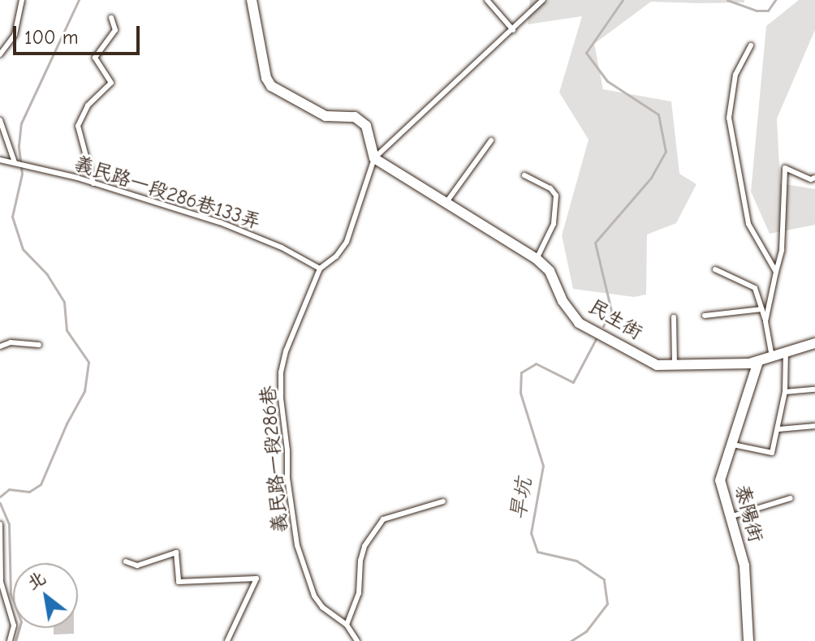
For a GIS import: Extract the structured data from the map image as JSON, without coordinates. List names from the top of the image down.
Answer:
{
  "streets": {
    "street": ["民生街", "泰陽街"],
    "lane": ["義民路一段286巷133弄", "義民路一段286巷"]
  },
  "crossings": [
    ["義民路一段286巷133弄", "義民路一段286巷"],
    ["民生街", "義民路一段286巷"],
    ["民生街", "泰陽街"]
  ],
  "water": ["旱坑"],
  "scale_bar": "100 m",
  "north": "top left"
}
